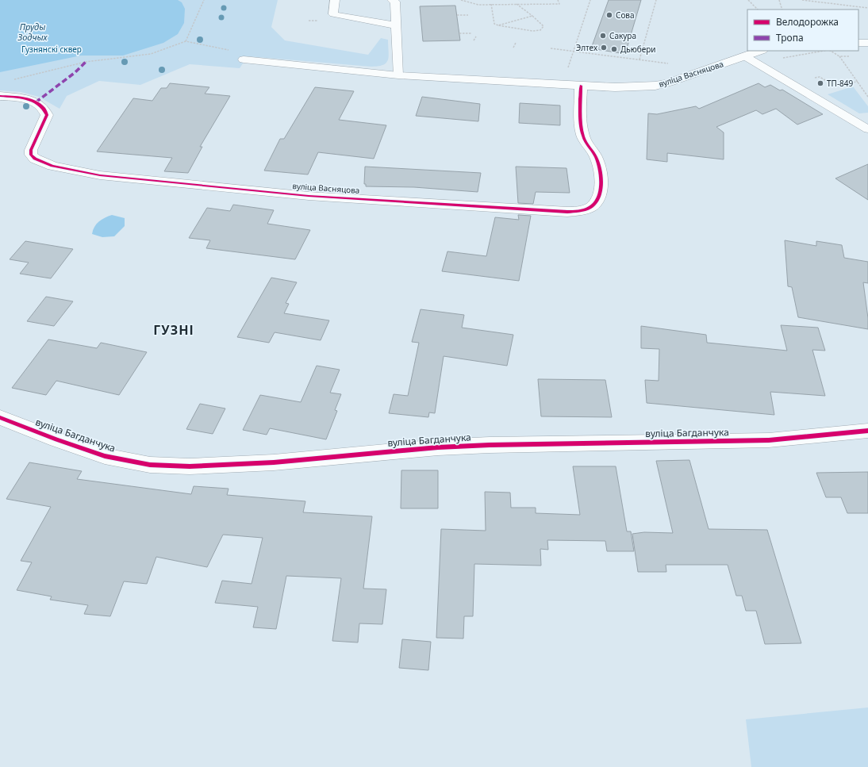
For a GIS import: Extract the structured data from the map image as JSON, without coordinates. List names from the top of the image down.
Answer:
{
  "streets": {
    "street": ["вуліца Васняцова", "вуліца Багданчука"]
  },
  "districts": ["ГУЗНІ"],
  "water": ["Пруды Зодчых"],
  "parks": ["Гузнянскі сквер"],
  "places": [
    "Сова",
    "Сакура",
    "Элтех",
    "Дьюбери",
    "ТП-849"
  ],
  "legend": ["Велодорожка", "Тропа"]
}
